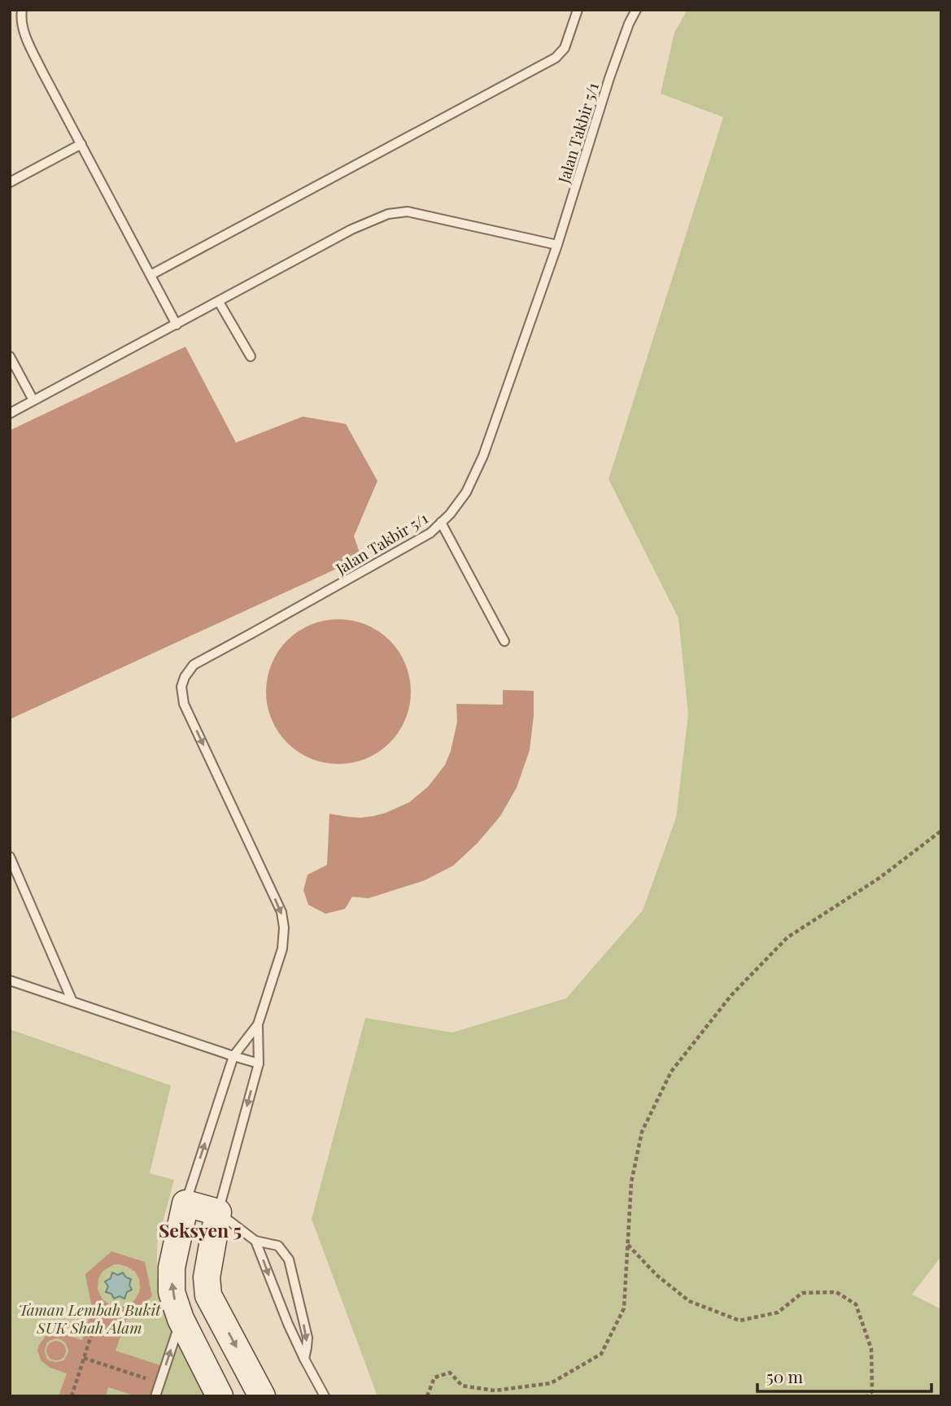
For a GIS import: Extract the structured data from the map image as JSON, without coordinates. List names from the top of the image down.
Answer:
{
  "streets": {
    "lane": ["Jalan Takbir 5/1"]
  },
  "districts": ["Seksyen 5"],
  "parks": ["Taman Lembah Bukit SUK Shah Alam"],
  "scale_bar": "50 m"
}
